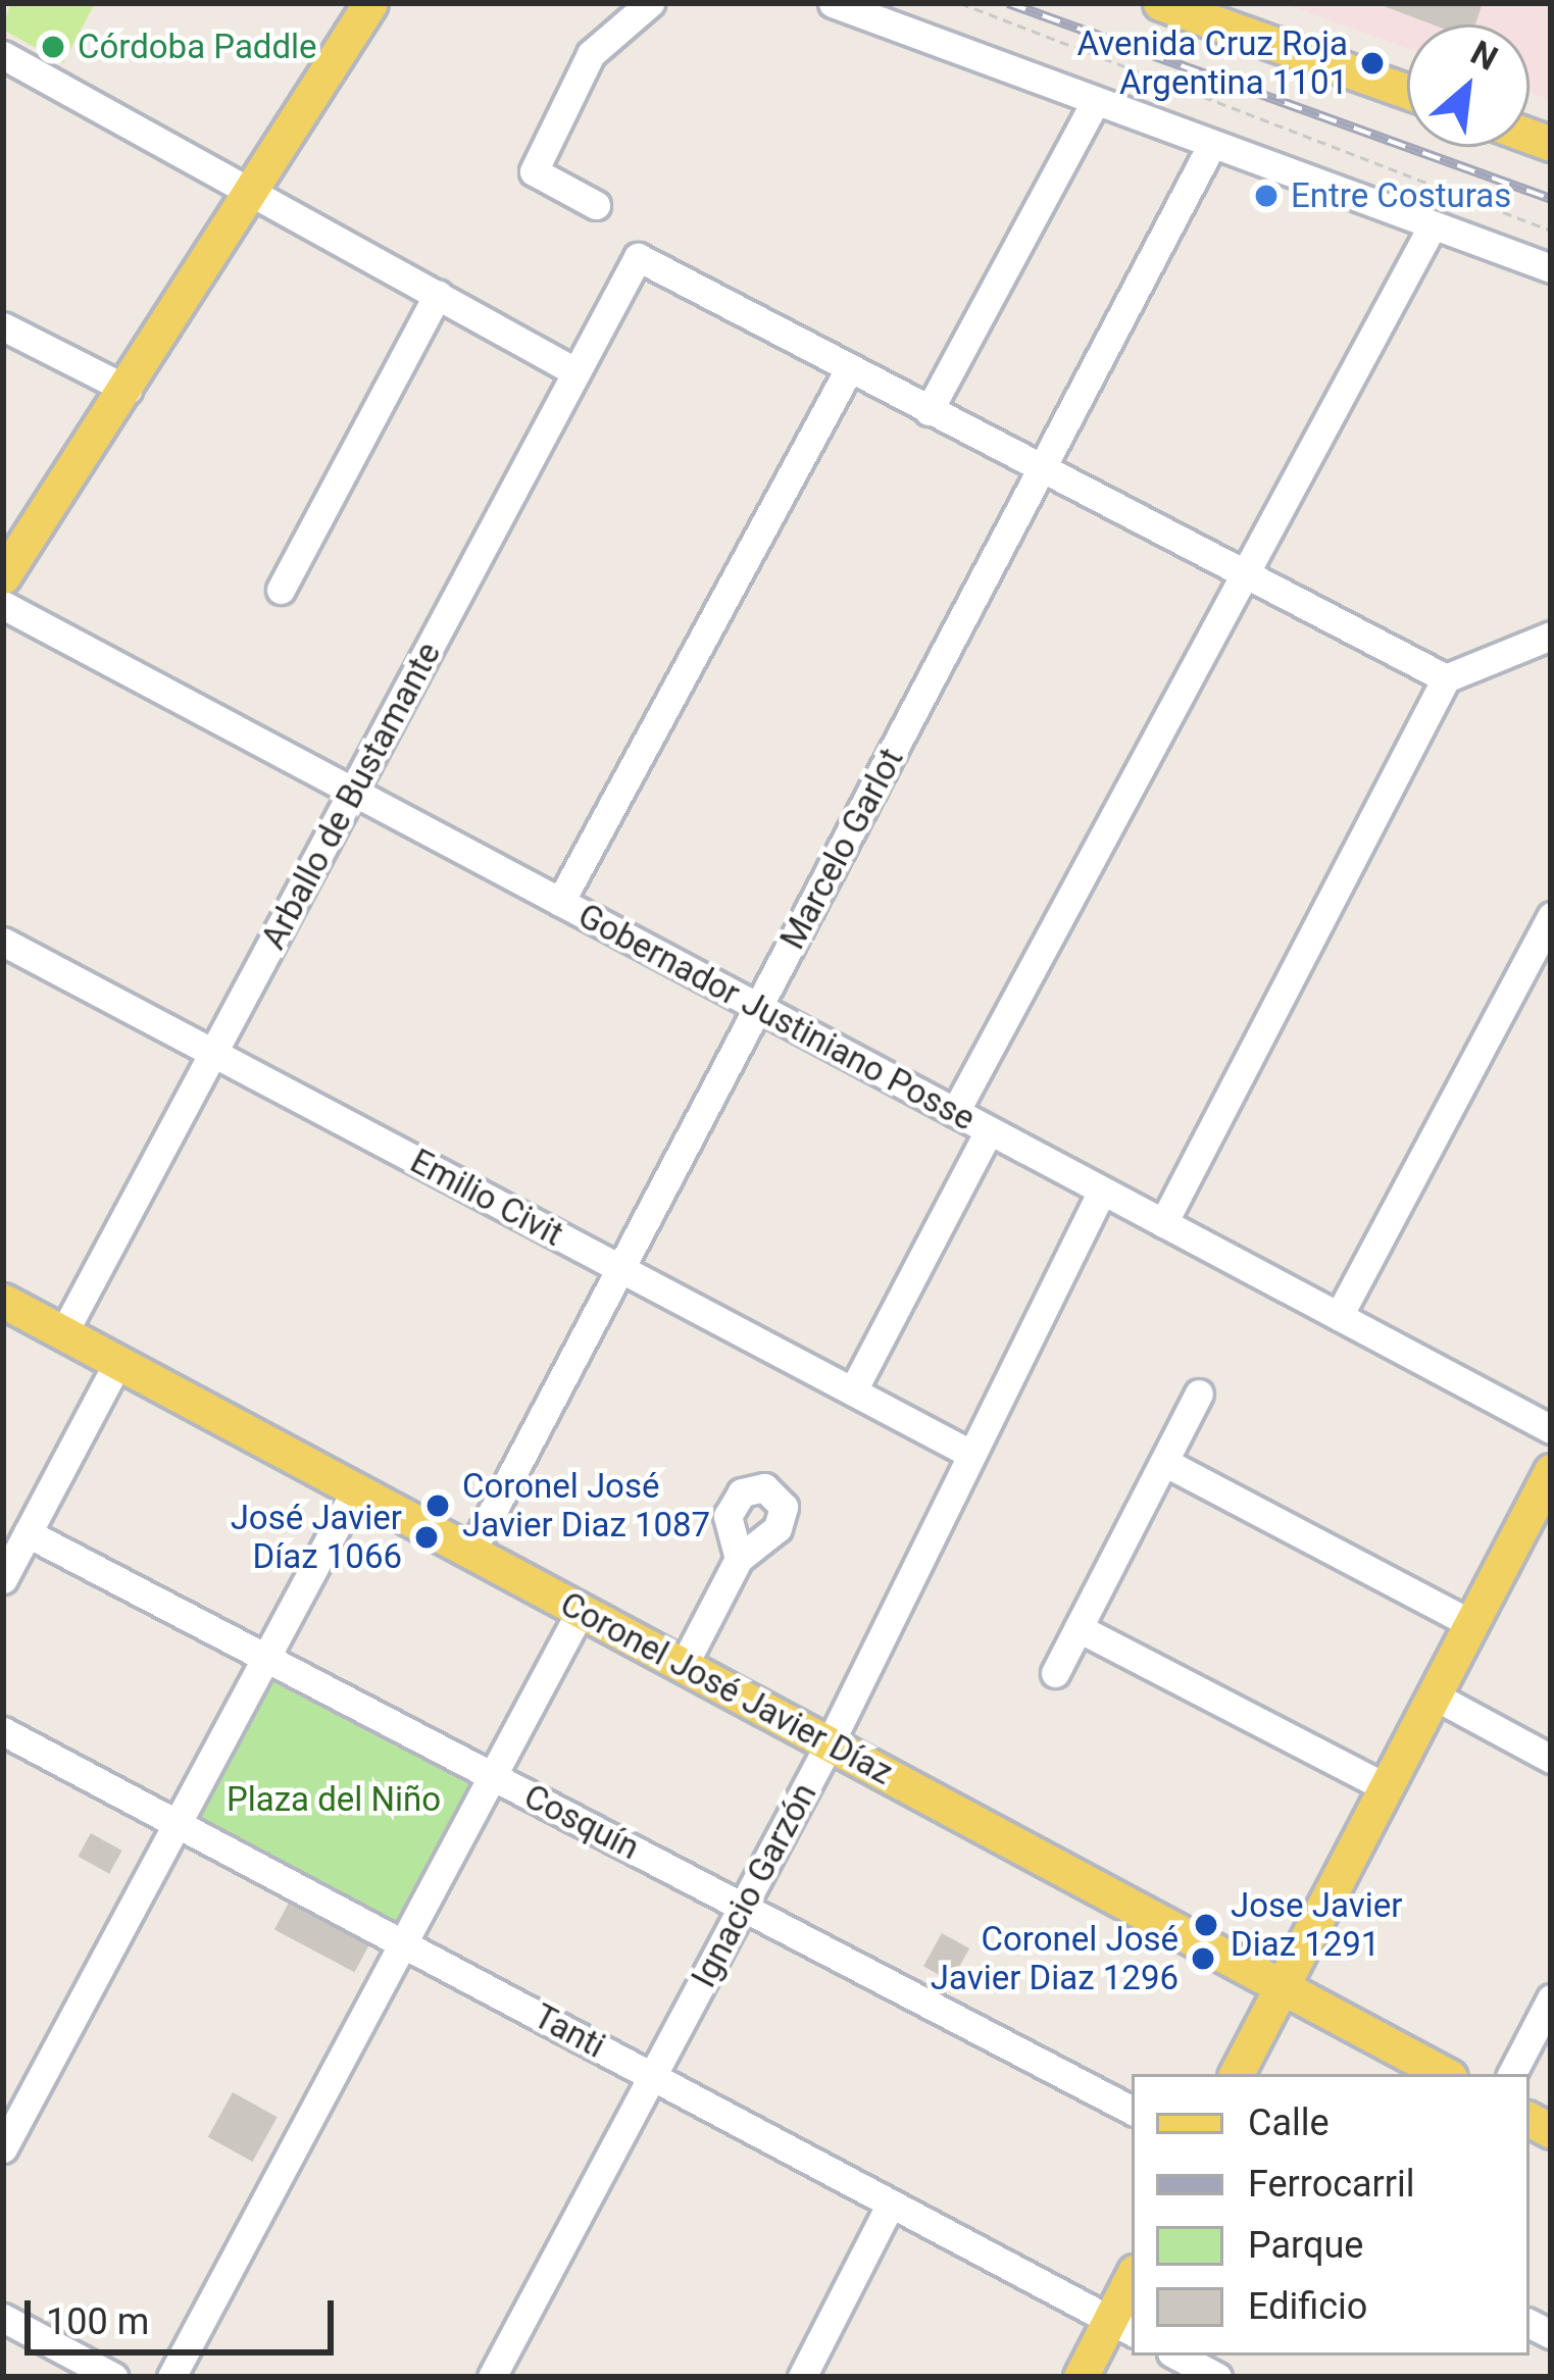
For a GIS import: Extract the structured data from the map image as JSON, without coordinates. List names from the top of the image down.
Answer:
{
  "streets": {
    "main road": ["Coronel José Javier Díaz"],
    "street": [
      "Arballo de Bustamante",
      "Marcelo Garlot",
      "Gobernador Justiniano Posse",
      "Emilio Civit",
      "Cosquín",
      "Ignacio Garzón",
      "Tanti"
    ]
  },
  "crossings": [
    ["Arballo de Bustamante", "Gobernador Justiniano Posse"],
    ["Arballo de Bustamante", "Emilio Civit"],
    ["Arballo de Bustamante", "Coronel José Javier Díaz"],
    ["Marcelo Garlot", "Gobernador Justiniano Posse"],
    ["Marcelo Garlot", "Emilio Civit"],
    ["Marcelo Garlot", "Coronel José Javier Díaz"],
    ["Gobernador Justiniano Posse", "Ignacio Garzón"],
    ["Emilio Civit", "Ignacio Garzón"],
    ["Coronel José Javier Díaz", "Ignacio Garzón"],
    ["Cosquín", "Ignacio Garzón"],
    ["Ignacio Garzón", "Tanti"]
  ],
  "parks": ["Plaza del Niño"],
  "places": [
    "Córdoba Paddle",
    "Avenida Cruz Roja Argentina 1101",
    "Entre Costuras",
    "Coronel José Javier Diaz 1087",
    "José Javier Díaz 1066",
    "Jose Javier Diaz 1291",
    "Coronel José Javier Diaz 1296"
  ],
  "legend": [
    "Calle",
    "Ferrocarril",
    "Parque",
    "Edificio"
  ],
  "scale_bar": "100 m",
  "north": "top right"
}
